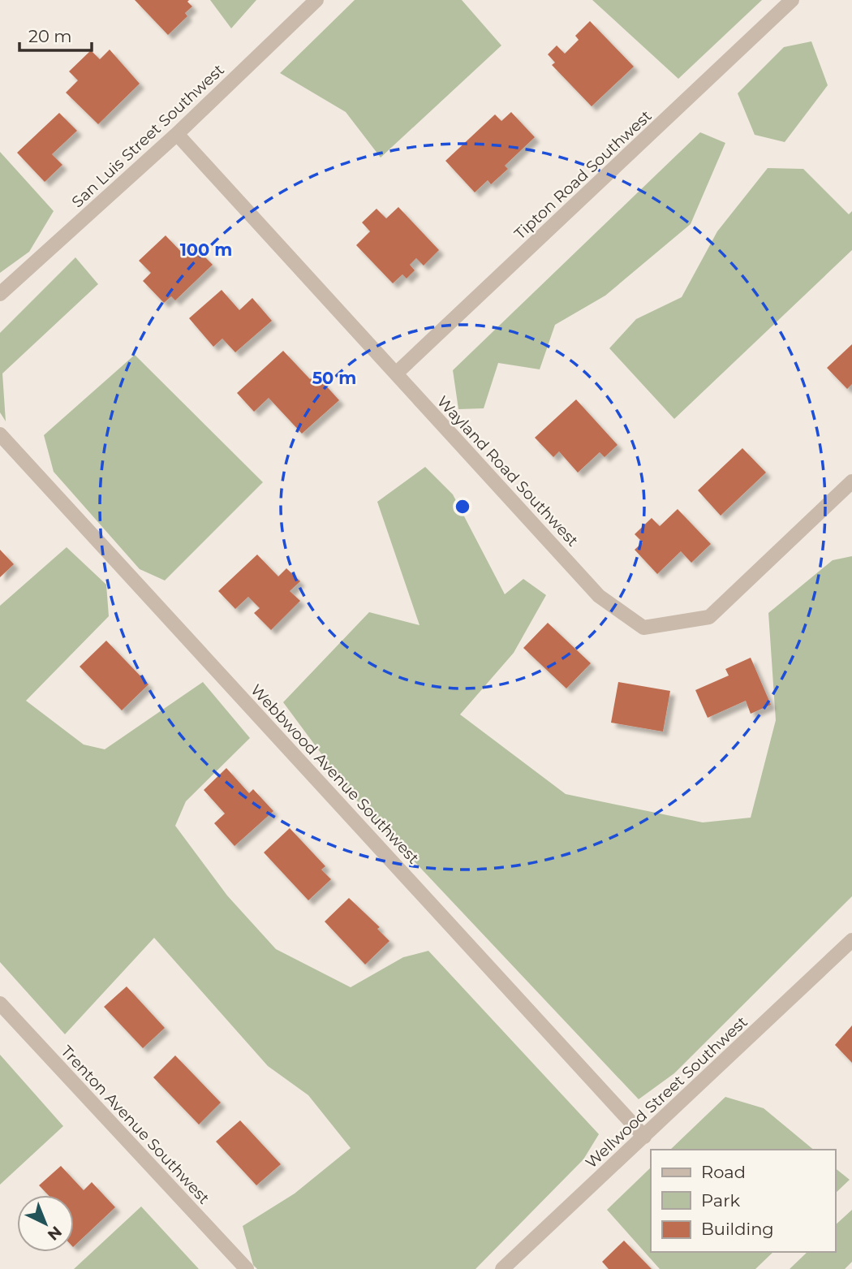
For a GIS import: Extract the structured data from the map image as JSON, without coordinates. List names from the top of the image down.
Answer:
{
  "streets": {
    "street": [
      "San Luis Street Southwest",
      "Tipton Road Southwest",
      "Wayland Road Southwest",
      "Webbwood Avenue Southwest",
      "Wellwood Street Southwest",
      "Trenton Avenue Southwest"
    ]
  },
  "crossings": [
    ["San Luis Street Southwest", "Wayland Road Southwest"],
    ["Tipton Road Southwest", "Wayland Road Southwest"],
    ["Webbwood Avenue Southwest", "Wellwood Street Southwest"]
  ],
  "legend": ["Road", "Park", "Building"],
  "scale_bar": "20 m",
  "north": "bottom right",
  "rings": ["100 m", "50 m"]
}
